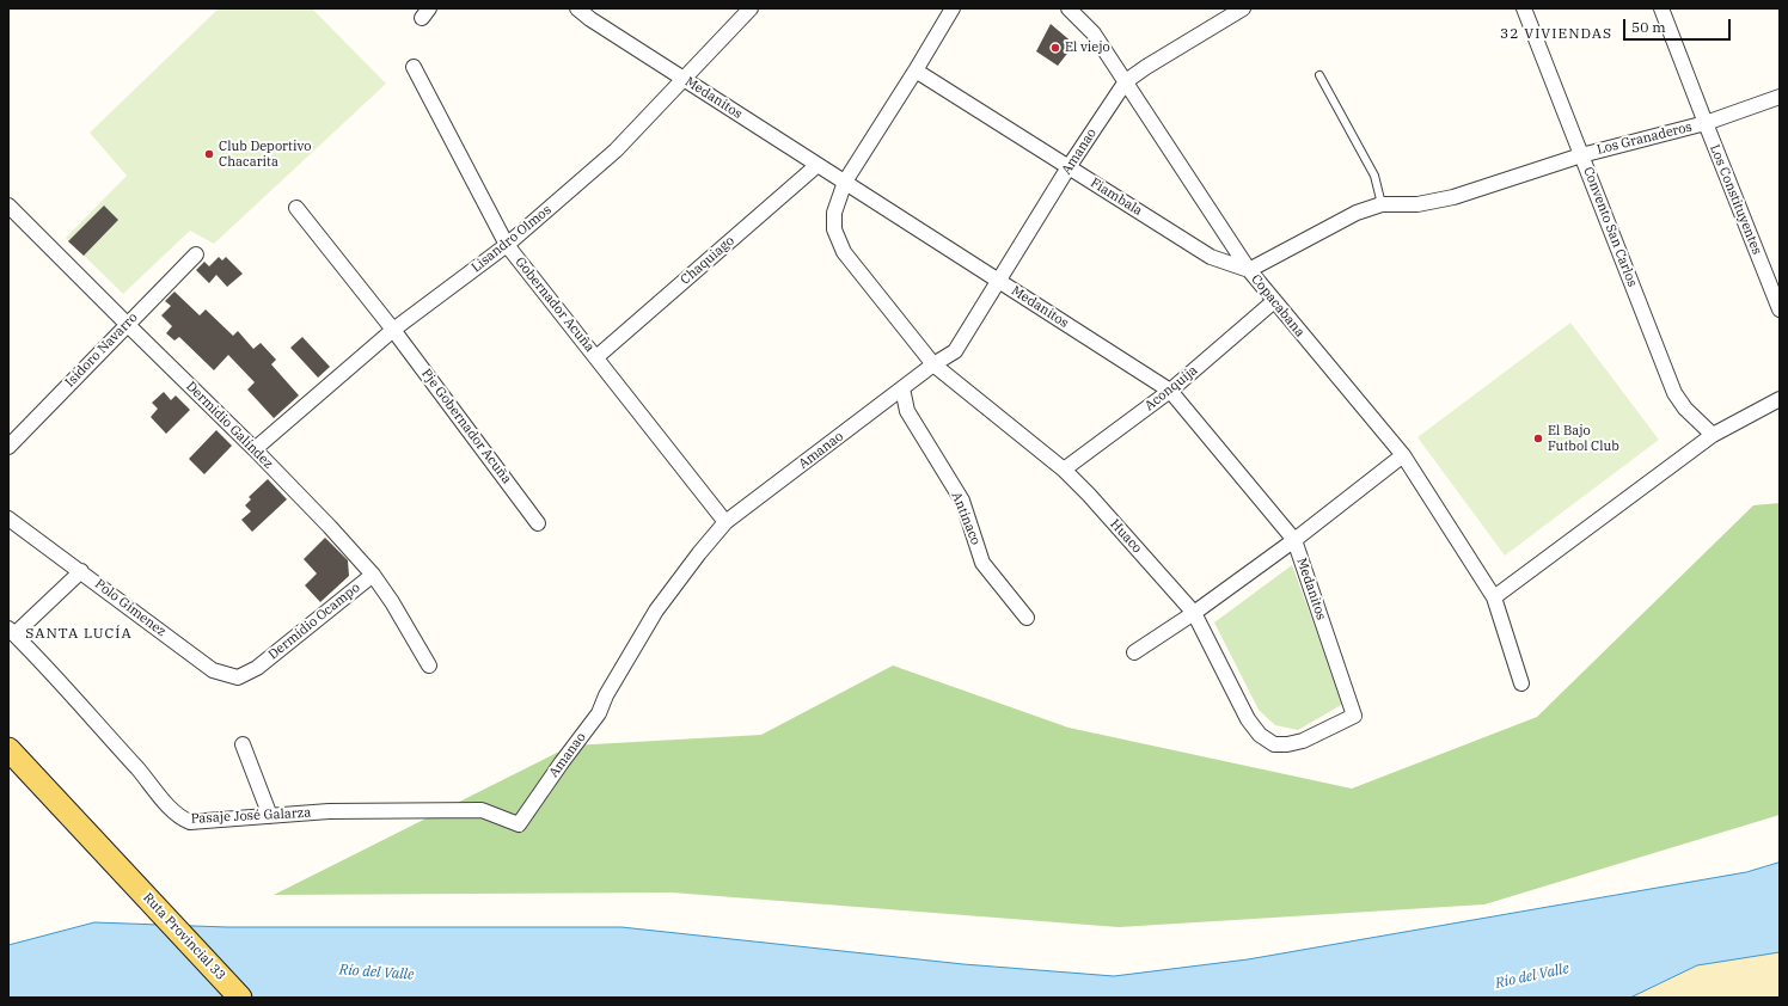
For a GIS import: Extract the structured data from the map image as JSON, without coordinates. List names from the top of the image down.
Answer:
{
  "streets": {
    "main road": ["Ruta Provincial 33"],
    "street": [
      "Medanitos",
      "Los Granaderos",
      "Amanao",
      "Fiambala",
      "Los Constituyentes",
      "Convento San Carlos",
      "Lisandro Olmos",
      "Chaquiago",
      "Gobernador Acuña",
      "Copacabana",
      "Isidoro Navarro",
      "Aconquija",
      "Dermidio Galíndez",
      "Pje Gobernador Acuña",
      "Antinaco",
      "Huaco",
      "Polo Gimenez",
      "Dermidio Ocampo",
      "Pasaje José Galarza"
    ]
  },
  "crossings": [
    ["Medanitos", "Amanao"],
    ["Medanitos", "Lisandro Olmos"],
    ["Medanitos", "Chaquiago"],
    ["Medanitos", "Aconquija"],
    ["Medanitos", "Huaco"],
    ["Los Granaderos", "Los Constituyentes"],
    ["Los Granaderos", "Convento San Carlos"],
    ["Amanao", "Fiambala"],
    ["Amanao", "Gobernador Acuña"],
    ["Amanao", "Copacabana"],
    ["Amanao", "Antinaco"],
    ["Amanao", "Huaco"],
    ["Amanao", "Pasaje José Galarza"],
    ["Fiambala", "Copacabana"],
    ["Lisandro Olmos", "Gobernador Acuña"],
    ["Lisandro Olmos", "Dermidio Galíndez"],
    ["Lisandro Olmos", "Pje Gobernador Acuña"],
    ["Chaquiago", "Gobernador Acuña"],
    ["Copacabana", "Aconquija"],
    ["Isidoro Navarro", "Dermidio Galíndez"],
    ["Aconquija", "Huaco"],
    ["Dermidio Galíndez", "Dermidio Ocampo"],
    ["Polo Gimenez", "Dermidio Ocampo"]
  ],
  "districts": ["32 VIVIENDAS", "SANTA LUCÍA"],
  "water": ["Río del Valle"],
  "places": ["El viejo", "Club Deportivo Chacarita", "El Bajo Futbol Club"],
  "scale_bar": "50 m"
}
